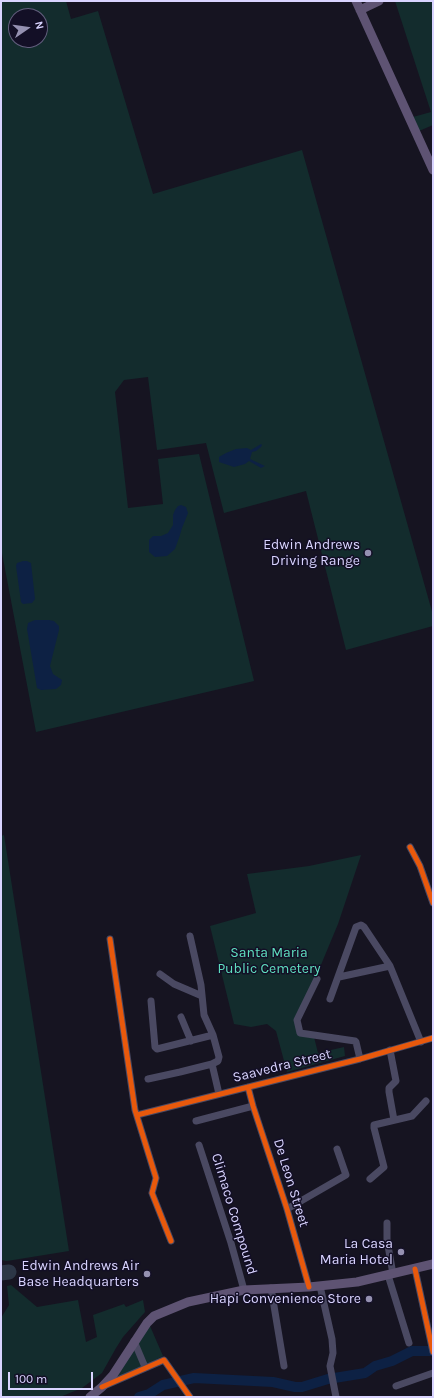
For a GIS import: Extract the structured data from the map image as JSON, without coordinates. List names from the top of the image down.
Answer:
{
  "streets": {
    "street": ["Saavedra Street", "De Leon Street", "Climaco Compound"]
  },
  "crossings": [
    ["Saavedra Street", "De Leon Street"]
  ],
  "parks": ["Santa Maria Public Cemetery"],
  "places": [
    "Edwin Andrews Driving Range",
    "La Casa Maria Hotel",
    "Edwin Andrews Air Base Headquarters",
    "Hapi Convenience Store"
  ],
  "scale_bar": "100 m",
  "north": "right"
}
